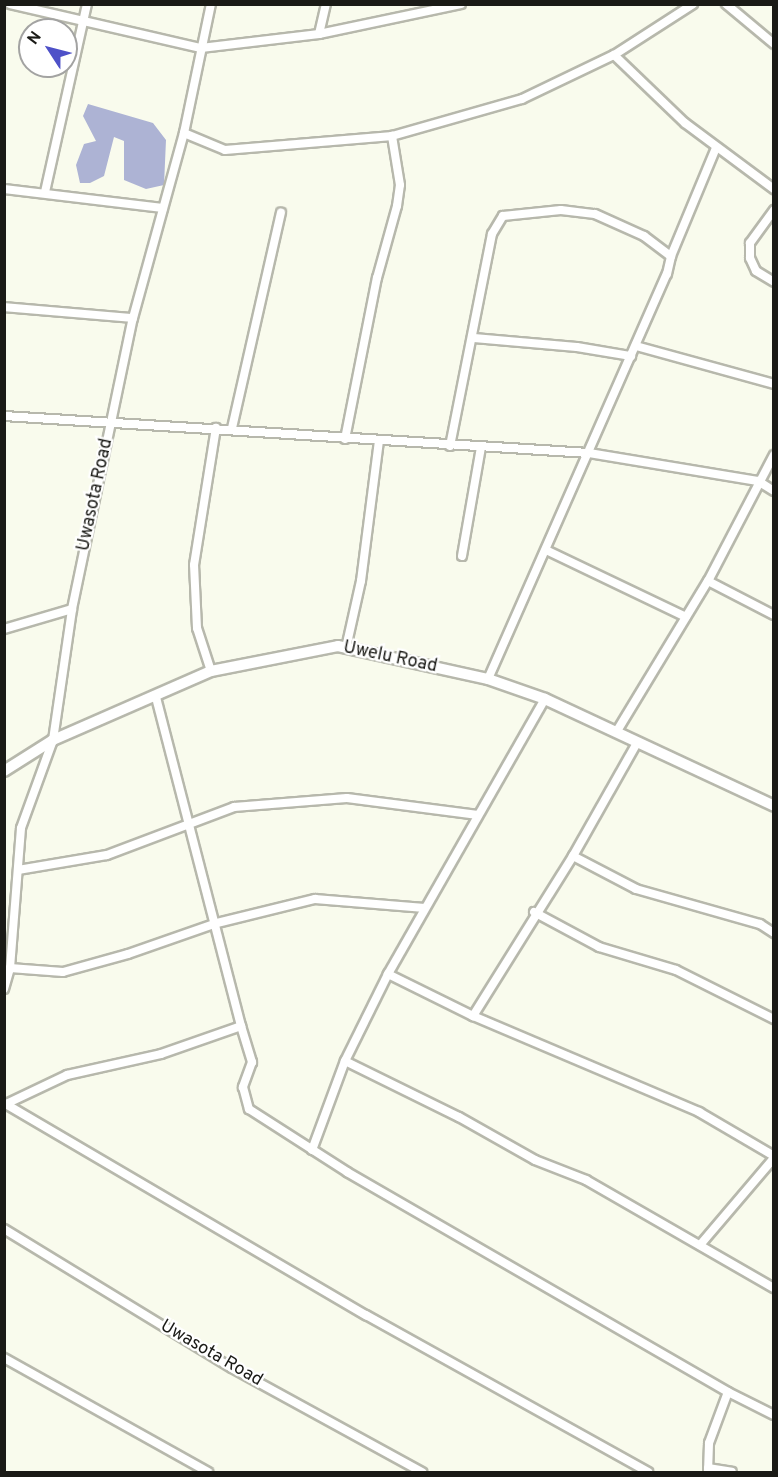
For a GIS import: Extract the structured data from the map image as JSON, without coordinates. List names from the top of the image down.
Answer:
{
  "streets": {
    "street": ["Uwasota Road", "Uwelu Road"]
  },
  "crossings": [
    ["Uwasota Road", "Uwelu Road"]
  ],
  "north": "top left"
}
